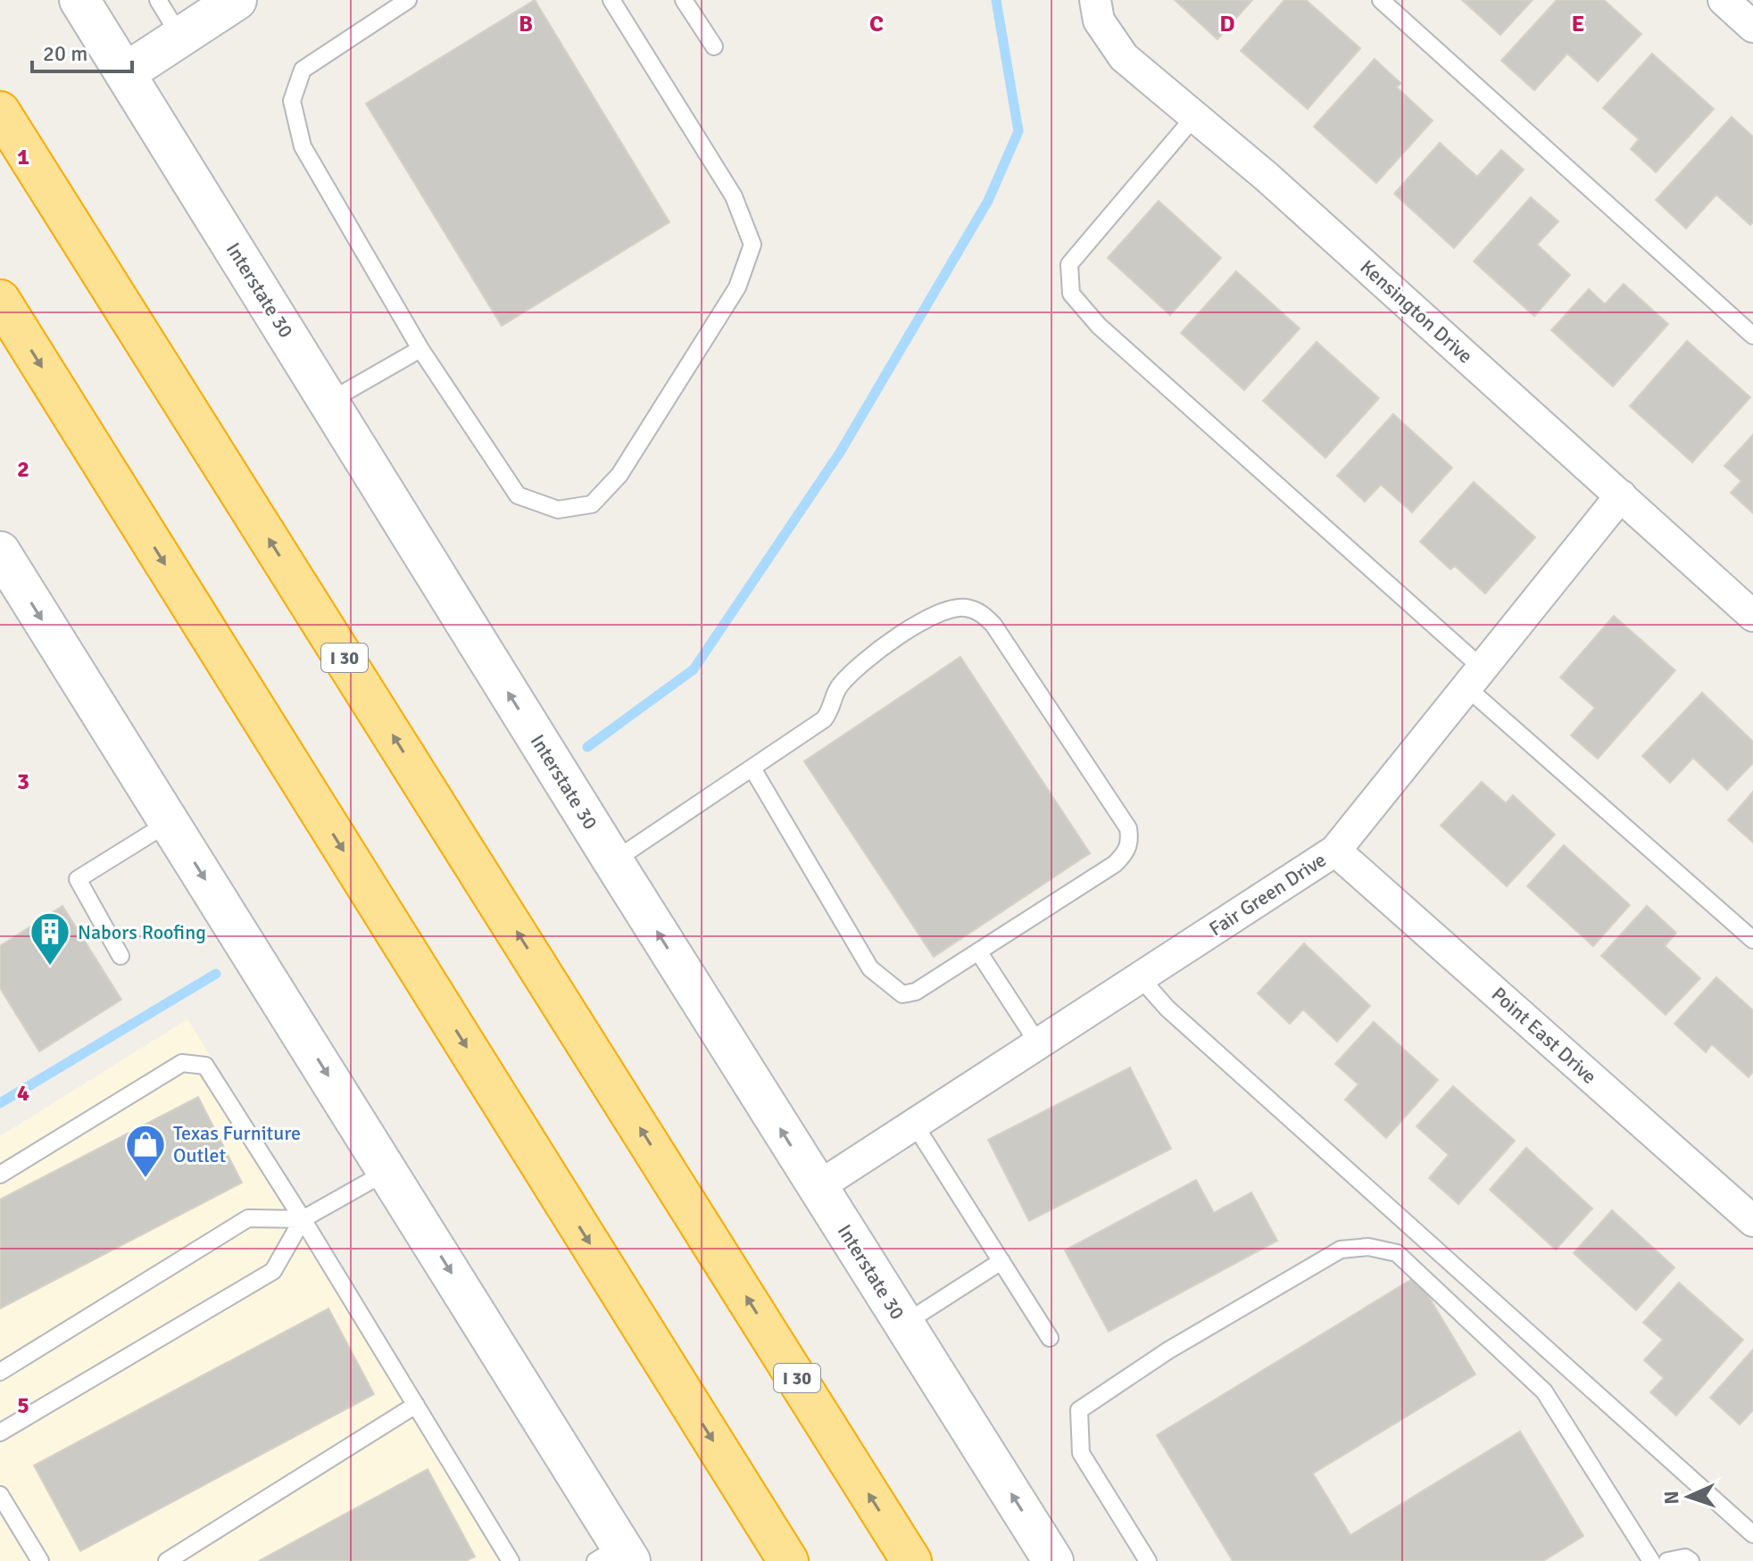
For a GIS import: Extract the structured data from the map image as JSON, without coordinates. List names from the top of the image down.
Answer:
{
  "streets": {
    "highway": ["I 30"],
    "main road": ["Interstate 30"],
    "street": ["Kensington Drive", "Fair Green Drive", "Point East Drive"]
  },
  "crossings": [
    ["Interstate 30", "Fair Green Drive"],
    ["Kensington Drive", "Fair Green Drive"],
    ["Fair Green Drive", "Point East Drive"]
  ],
  "one_way": ["Interstate 30"],
  "places": {
    "building": ["Nabors Roofing"],
    "shop": ["Texas Furniture Outlet"]
  },
  "scale_bar": "20 m",
  "north": "left",
  "grid": {
    "columns": [
      "B",
      "C",
      "D",
      "E"
    ],
    "rows": [
      "1",
      "2",
      "3",
      "4",
      "5"
    ]
  }
}
